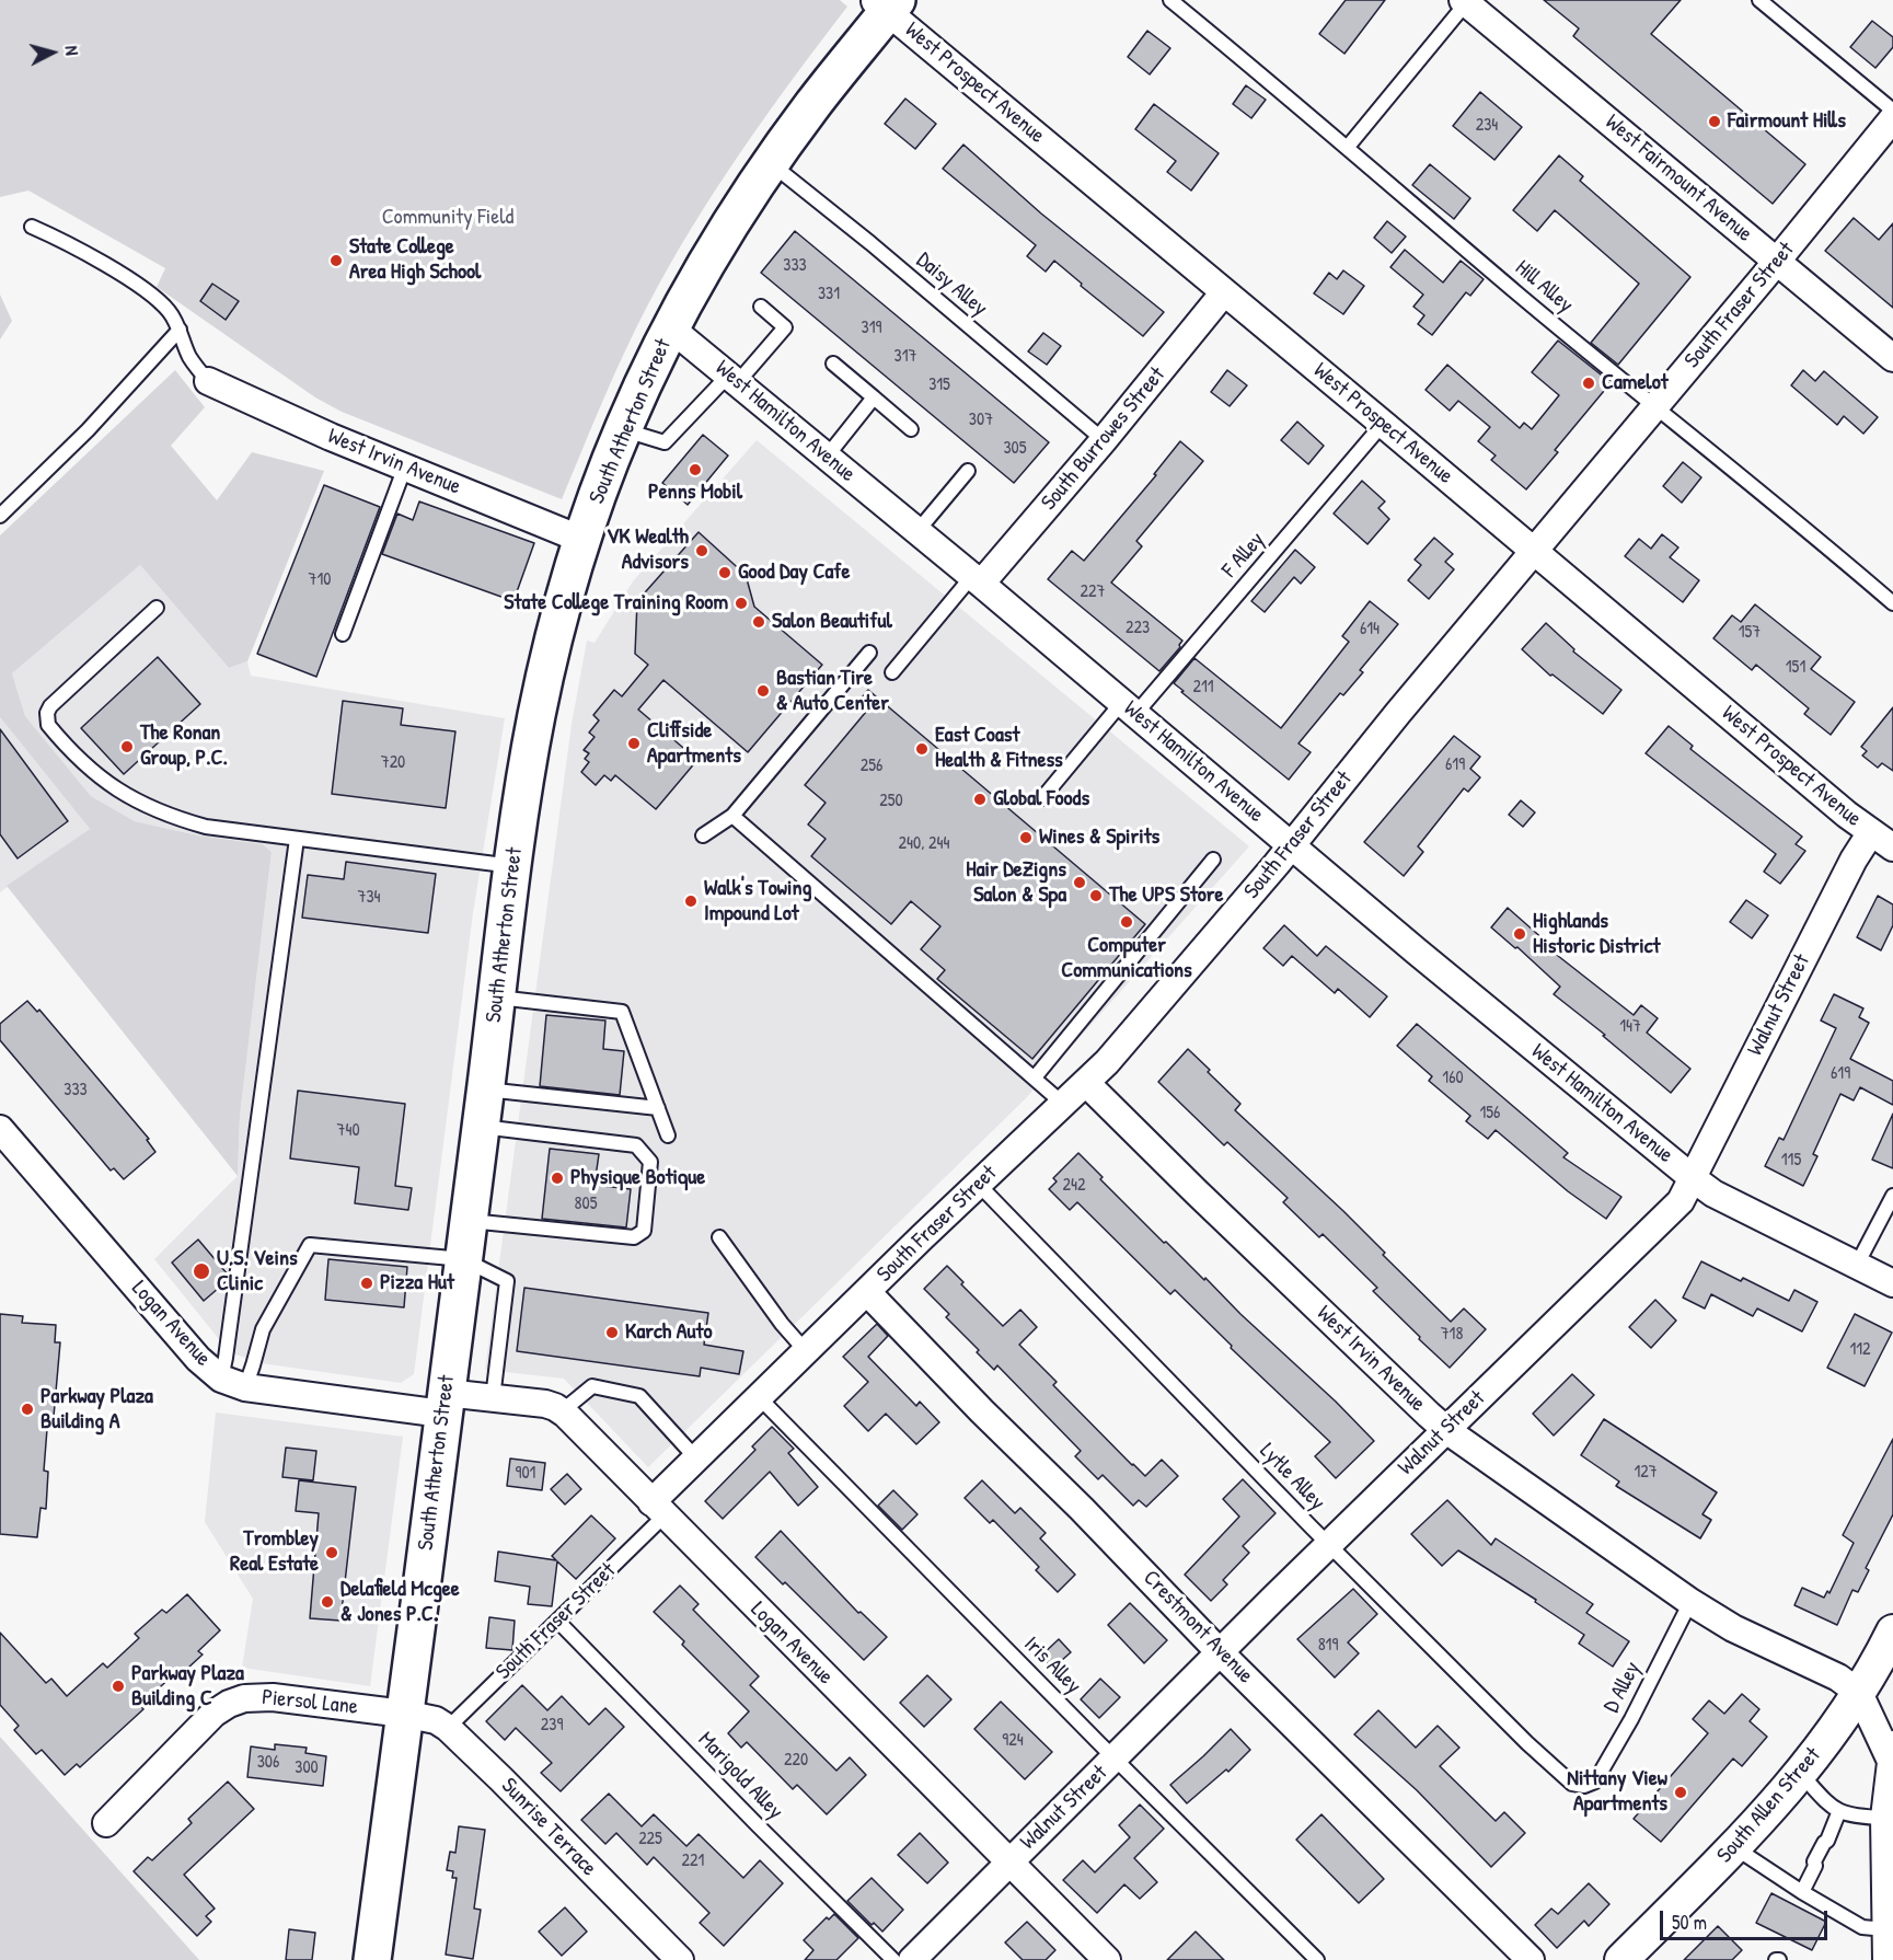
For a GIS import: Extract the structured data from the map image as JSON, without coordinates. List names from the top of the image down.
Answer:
{
  "streets": {
    "main road": ["South Atherton Street"],
    "street": [
      "West Prospect Avenue",
      "West Fairmount Avenue",
      "South Fraser Street",
      "West Hamilton Avenue",
      "South Burrowes Street",
      "West Irvin Avenue",
      "Walnut Street",
      "Logan Avenue",
      "Crestmont Avenue",
      "Piersol Lane",
      "South Allen Street",
      "Sunrise Terrace"
    ],
    "lane": [
      "Daisy Alley",
      "Hill Alley",
      "F Alley",
      "Lytle Alley",
      "Iris Alley",
      "D Alley",
      "Marigold Alley"
    ]
  },
  "crossings": [
    ["West Prospect Avenue", "South Fraser Street"],
    ["West Prospect Avenue", "South Atherton Street"],
    ["West Prospect Avenue", "South Burrowes Street"],
    ["West Prospect Avenue", "F Alley"],
    ["West Prospect Avenue", "Walnut Street"],
    ["West Fairmount Avenue", "South Fraser Street"],
    ["Daisy Alley", "South Atherton Street"],
    ["Daisy Alley", "South Burrowes Street"],
    ["Hill Alley", "South Fraser Street"],
    ["South Fraser Street", "West Hamilton Avenue"],
    ["South Fraser Street", "West Irvin Avenue"],
    ["South Fraser Street", "Logan Avenue"],
    ["South Fraser Street", "Lytle Alley"],
    ["South Fraser Street", "Crestmont Avenue"],
    ["South Fraser Street", "Iris Alley"],
    ["South Fraser Street", "Marigold Alley"],
    ["South Fraser Street", "Sunrise Terrace"],
    ["South Atherton Street", "West Hamilton Avenue"],
    ["South Atherton Street", "West Irvin Avenue"],
    ["South Atherton Street", "Logan Avenue"],
    ["South Atherton Street", "Piersol Lane"],
    ["South Atherton Street", "Sunrise Terrace"],
    ["West Hamilton Avenue", "South Burrowes Street"],
    ["West Hamilton Avenue", "F Alley"],
    ["West Hamilton Avenue", "Walnut Street"],
    ["West Irvin Avenue", "Walnut Street"],
    ["West Irvin Avenue", "D Alley"],
    ["West Irvin Avenue", "South Allen Street"],
    ["Walnut Street", "Logan Avenue"],
    ["Walnut Street", "Lytle Alley"],
    ["Walnut Street", "Crestmont Avenue"],
    ["Walnut Street", "Iris Alley"],
    ["Lytle Alley", "D Alley"],
    ["Piersol Lane", "Sunrise Terrace"]
  ],
  "parks": ["Community Field"],
  "places": [
    "Fairmount Hills",
    "State College Area High School",
    "Camelot",
    "Penns Mobil",
    "VK Wealth Advisors",
    "Good Day Cafe",
    "State College Training Room",
    "Salon Beautiful",
    "Bastian Tire & Auto Center",
    "Cliffside Apartments",
    "The Ronan Group, P.C.",
    "East Coast Health & Fitness",
    "Global Foods",
    "Wines & Spirits",
    "Hair DeZigns Salon & Spa",
    "The UPS Store",
    "Walk's Towing Impound Lot",
    "Computer Communications",
    "Highlands Historic District",
    "Physique Botique",
    "U.S. Veins Clinic",
    "Pizza Hut",
    "Karch Auto",
    "Parkway Plaza Building A",
    "Trombley Real Estate",
    "Delafield Mcgee & Jones P.C.",
    "Parkway Plaza Building C",
    "Nittany View Apartments"
  ],
  "house_numbers": [
    "234",
    "333",
    "331",
    "319",
    "317",
    "315",
    "307",
    "305",
    "710",
    "227",
    "223",
    "614",
    "157",
    "151",
    "211",
    "720",
    "619",
    "256",
    "250",
    "240, 244",
    "734",
    "147",
    "619",
    "160",
    "333",
    "156",
    "740",
    "115",
    "242",
    "805",
    "718",
    "112",
    "127",
    "901",
    "819",
    "239",
    "924",
    "220",
    "306",
    "300",
    "225",
    "221"
  ],
  "scale_bar": "50 m",
  "north": "right"
}
